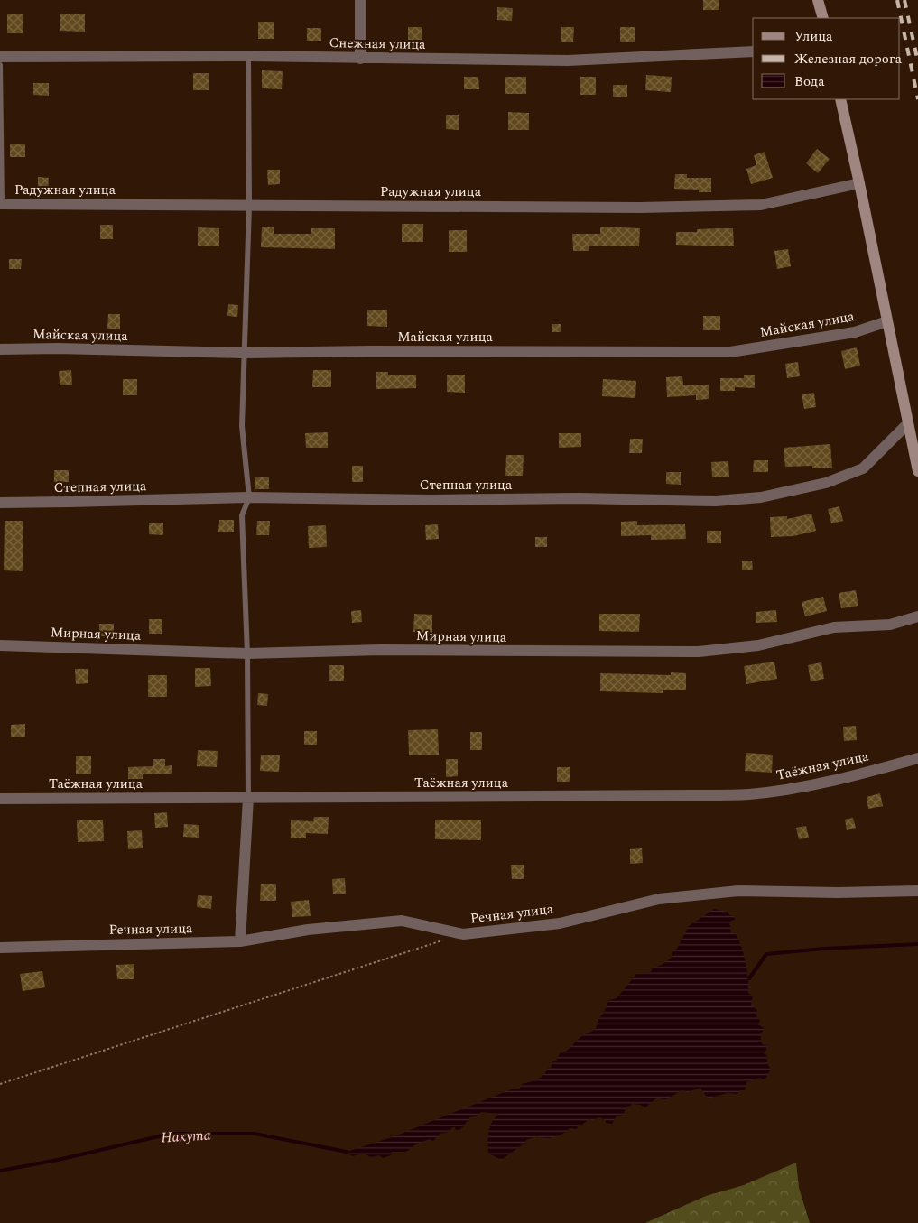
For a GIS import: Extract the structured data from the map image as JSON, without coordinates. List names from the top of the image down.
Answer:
{
  "streets": {
    "street": [
      "Снежная улица",
      "Радужная улица",
      "Майская улица",
      "Степная улица",
      "Мирная улица",
      "Таёжная улица",
      "Речная улица"
    ]
  },
  "water": ["Накута"],
  "legend": ["Улица", "Железная дорога", "Вода"]
}
